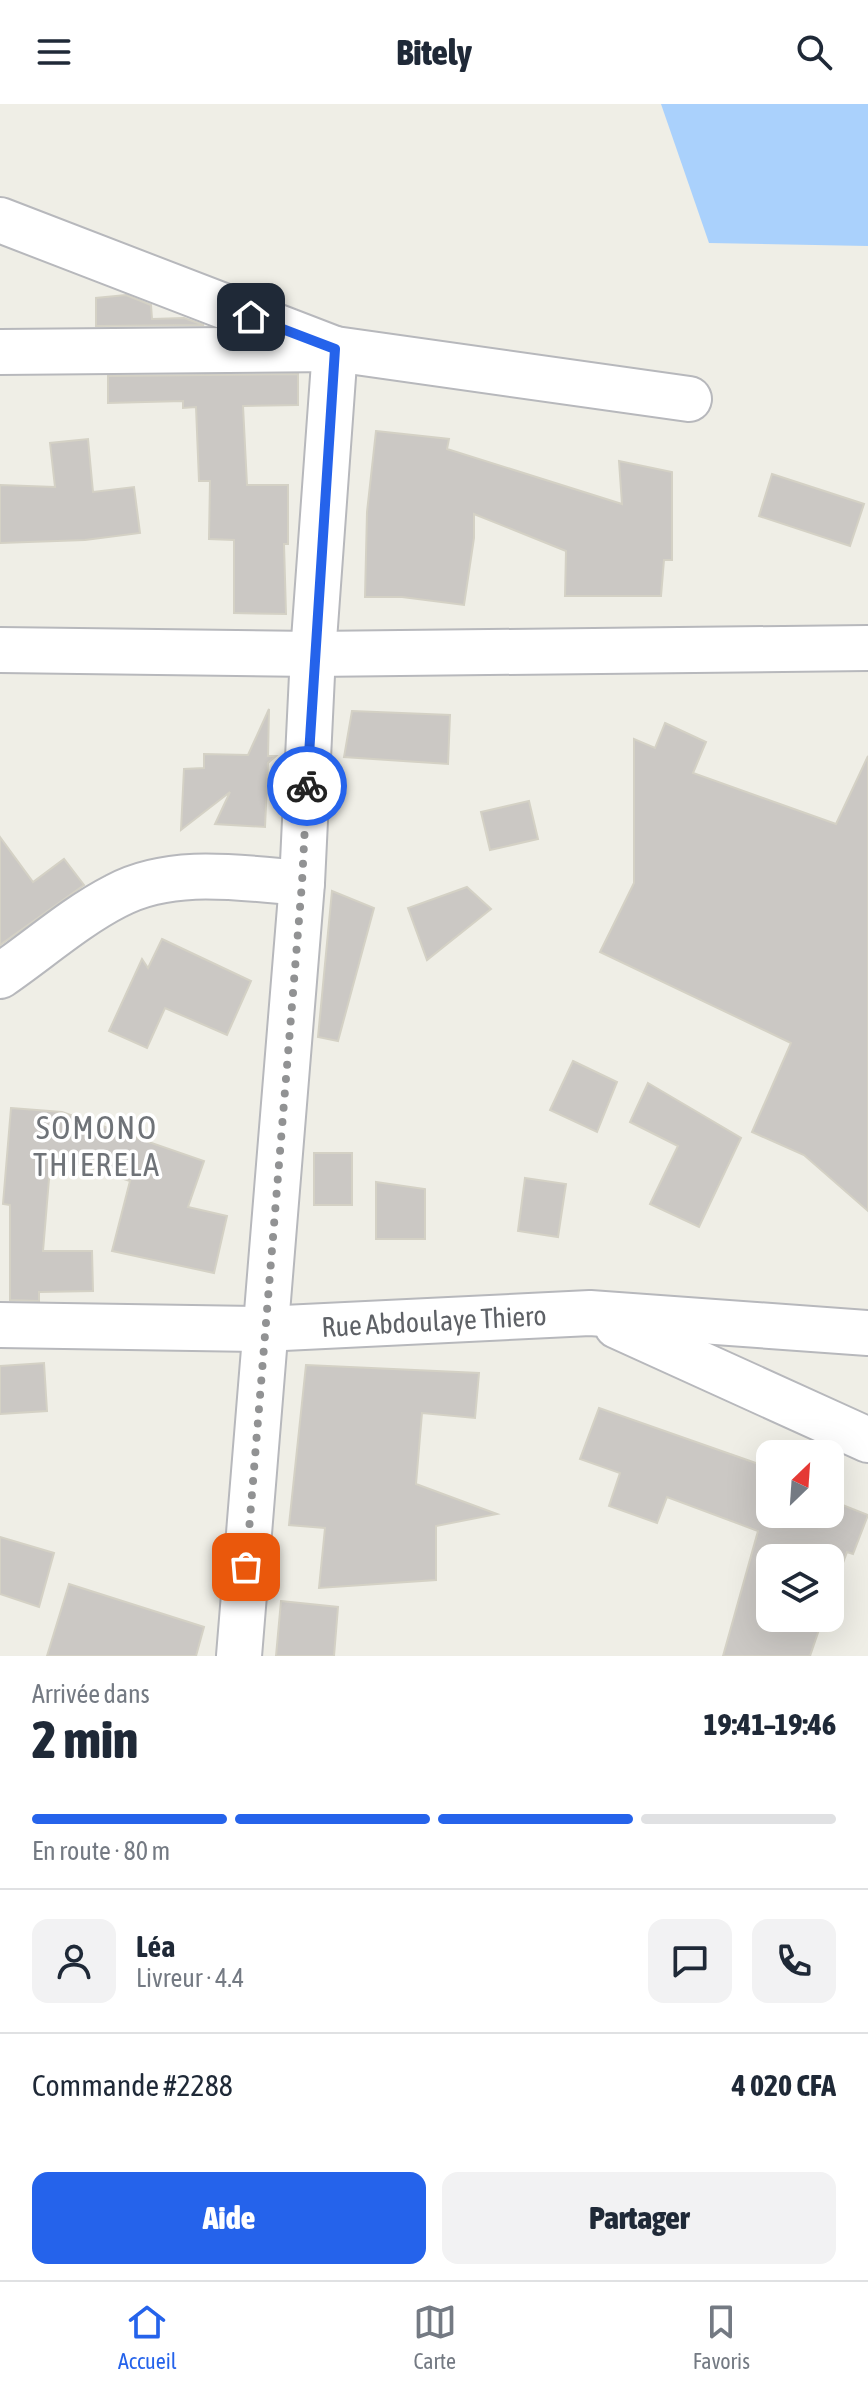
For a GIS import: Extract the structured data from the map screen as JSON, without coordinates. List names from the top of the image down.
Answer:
{
  "streets": {
    "street": ["Rue Abdoulaye Thiero"]
  },
  "districts": ["SOMONO THIERELA"],
  "north": "top right",
  "page": {
    "header": "Bitely",
    "heading": ["2 min", "Arrivée dans", "19:41–19:46"],
    "panel": [
      "Léa",
      "Livreur · 4.4",
      "Commande #2288",
      "4 020 CFA"
    ],
    "bar": "En route · 80 m",
    "buttons": ["Aide", "Partager"],
    "tabs": ["Accueil", "Carte", "Favoris"]
  }
}
